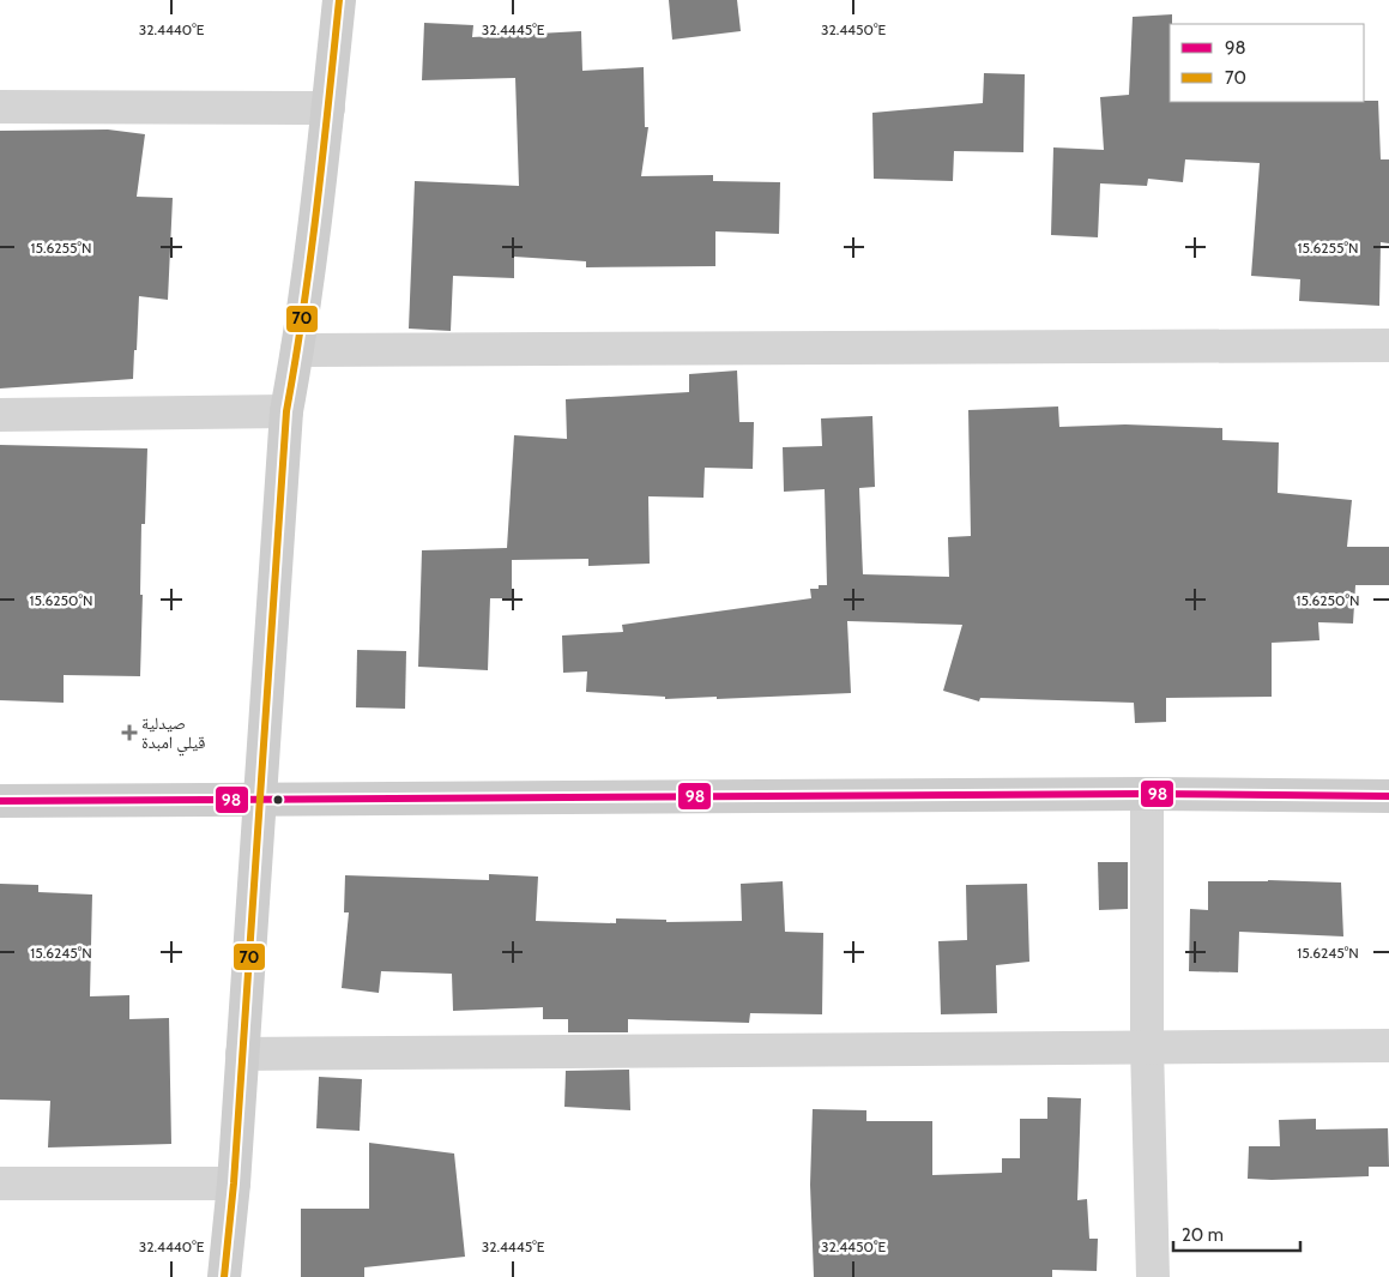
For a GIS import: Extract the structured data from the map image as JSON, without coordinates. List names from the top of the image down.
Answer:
{
  "places": {
    "health": ["صيدلية قيلي امبدة"]
  },
  "lines": ["transit line 70", "transit line 98"],
  "legend": ["98", "70"],
  "scale_bar": "20 m",
  "coordinates": [
    "32.4440°E",
    "32.4445°E",
    "32.4450°E",
    "15.6255°N",
    "15.6250°N",
    "15.6245°N"
  ]
}
